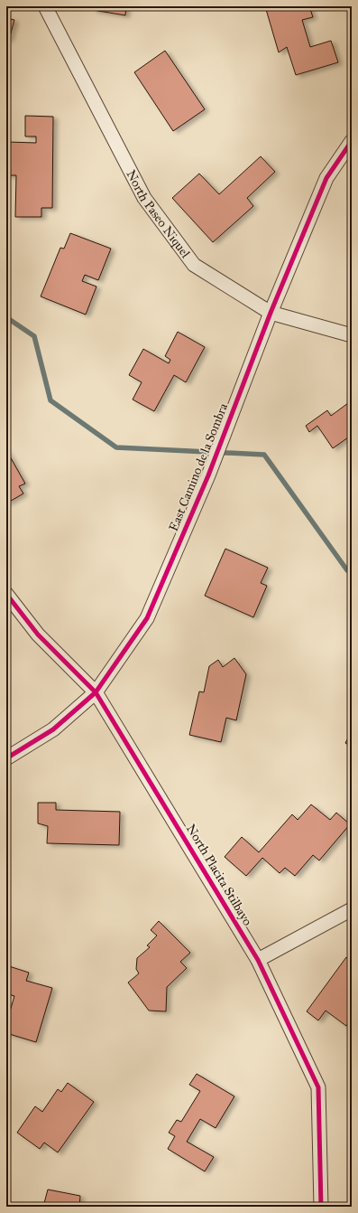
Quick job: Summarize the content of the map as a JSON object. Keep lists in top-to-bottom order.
{
  "streets": {
    "street": ["North Paseo Niquel", "East Camino de la Sombra", "North Placita Stilbayo"]
  },
  "crossings": [
    ["North Paseo Niquel", "East Camino de la Sombra"],
    ["East Camino de la Sombra", "North Placita Stilbayo"]
  ]
}
